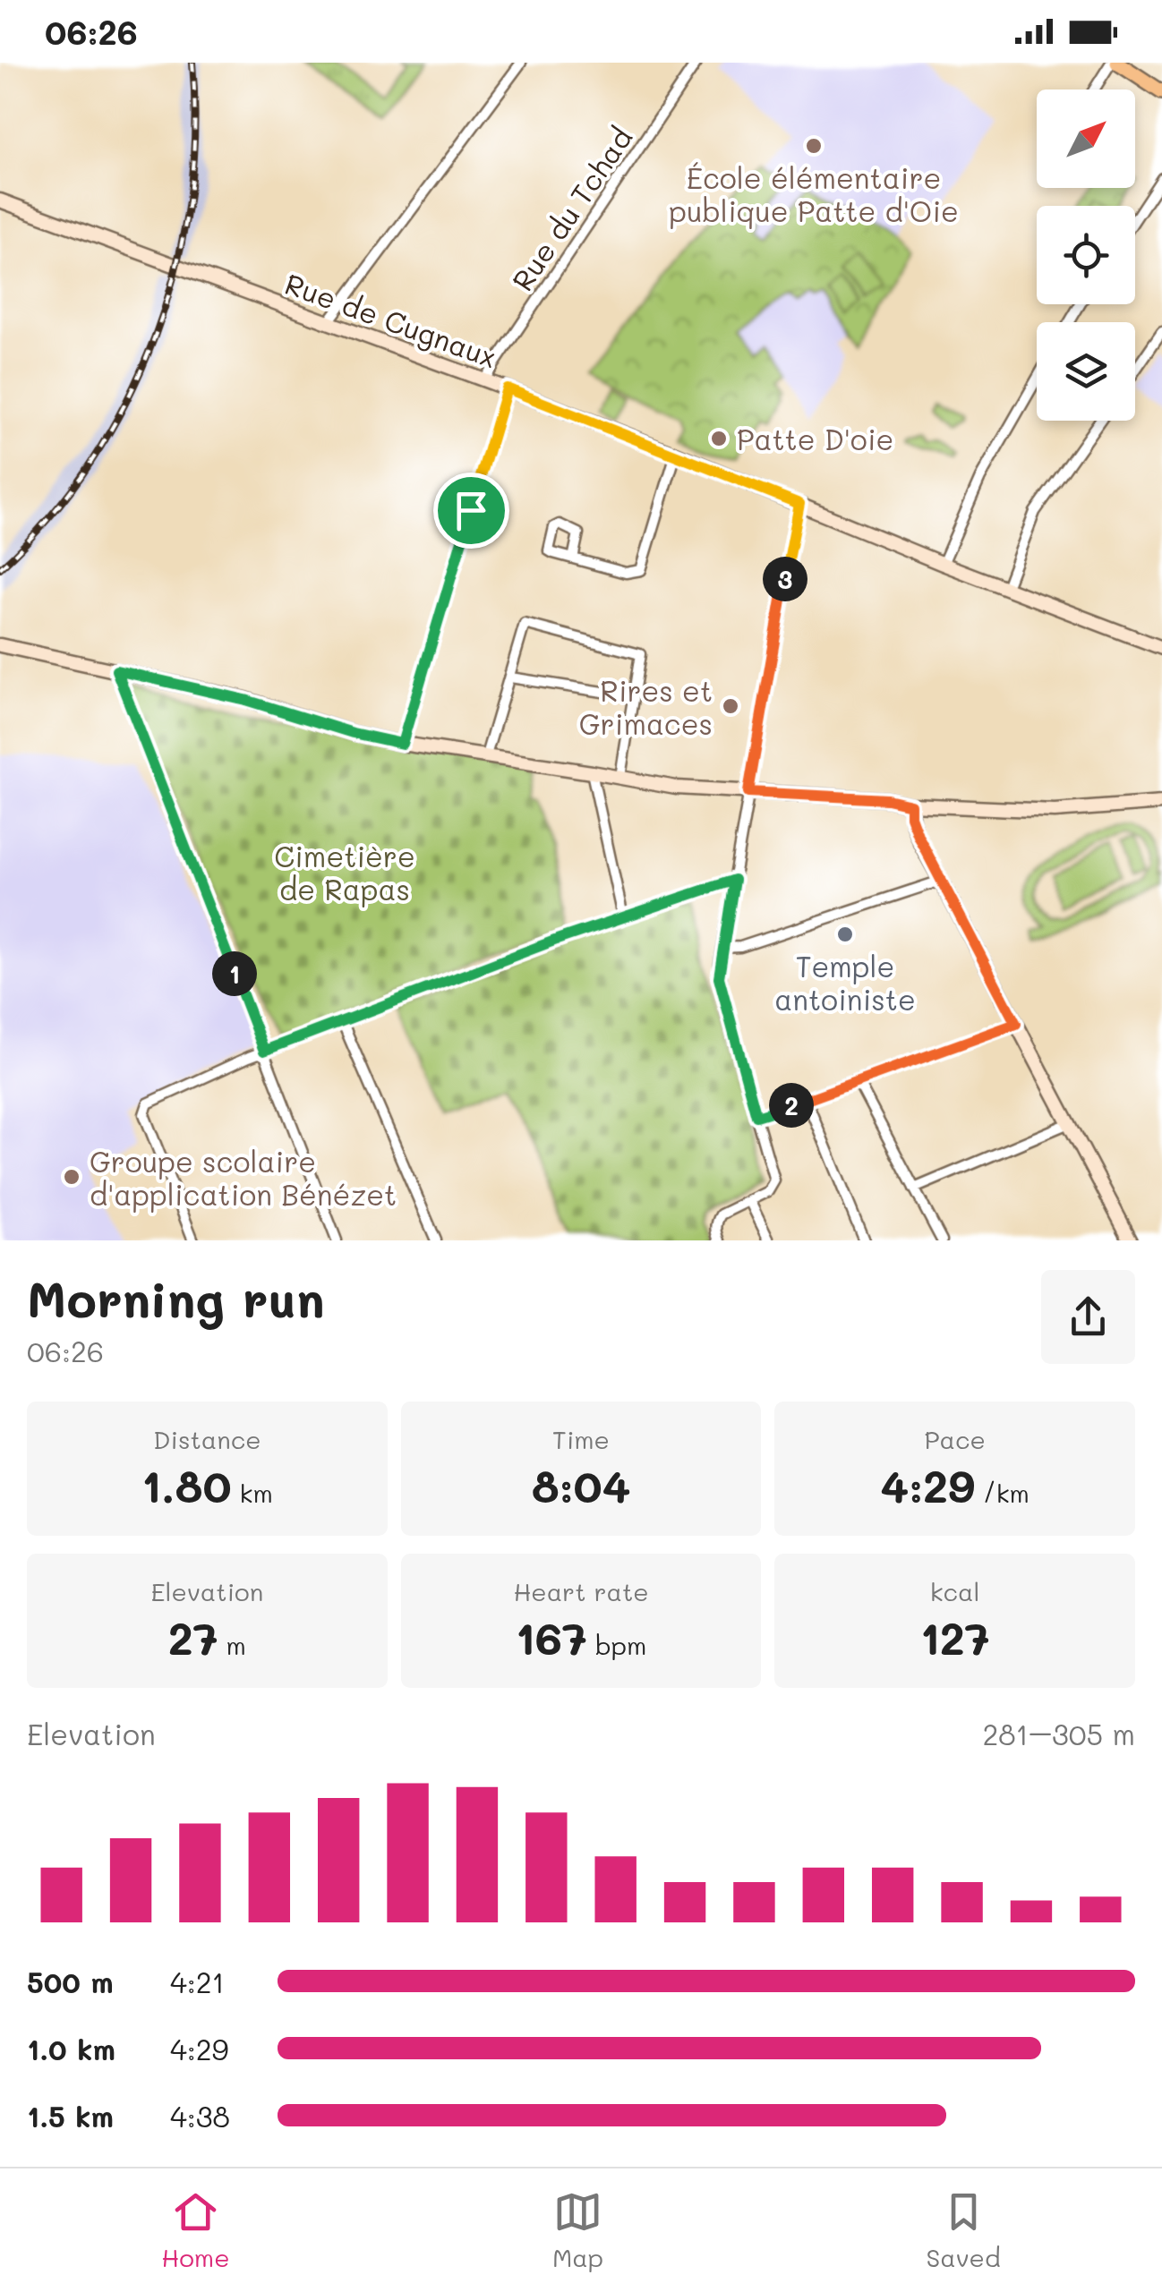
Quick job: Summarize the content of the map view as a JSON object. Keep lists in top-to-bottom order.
{
  "streets": {
    "street": ["Rue du Tchad", "Rue de Cugnaux"]
  },
  "crossings": [
    ["Rue du Tchad", "Rue de Cugnaux"]
  ],
  "parks": ["Cimetière de Rapas"],
  "places": [
    "École élémentaire publique Patte d'Oie",
    "Patte D'oie",
    "Rires et Grimaces",
    "Temple antoiniste",
    "Groupe scolaire d'application Bénézet"
  ],
  "north": "top right",
  "page": {
    "status": "06:26",
    "pins": ["3", "1", "2"],
    "heading": ["Morning run", "06:26"],
    "stats": [
      ["Distance", "1.80 km"],
      ["Time", "8:04"],
      ["Pace", "4:29 /km"],
      ["Elevation", "27 m"],
      ["Heart rate", "167 bpm"],
      ["kcal", "127"]
    ],
    "chart": ["Elevation", "281–305 m"],
    "list": [
      {
        "name": "500 m",
        "note": "4:21"
      },
      {
        "name": "1.0 km",
        "note": "4:29"
      },
      {
        "name": "1.5 km",
        "note": "4:38"
      }
    ],
    "tabs": ["Home", "Map", "Saved"]
  }
}
